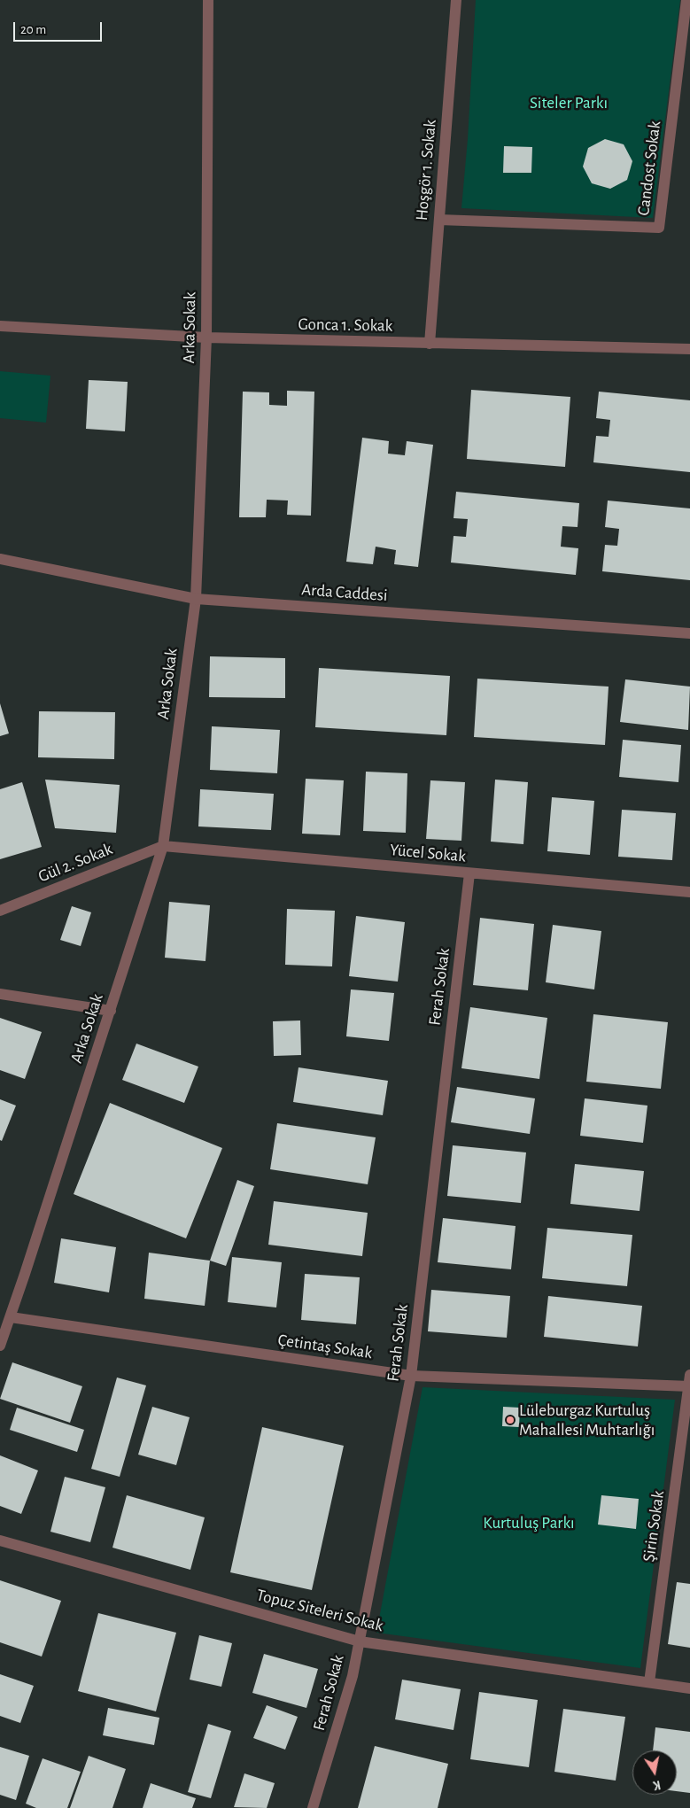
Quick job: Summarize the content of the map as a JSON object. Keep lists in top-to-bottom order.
{
  "streets": {
    "street": [
      "Candost Sokak",
      "Hoşgör 1. Sokak",
      "Gonca 1. Sokak",
      "Arka Sokak",
      "Arda Caddesi",
      "Yücel Sokak",
      "Gül 2. Sokak",
      "Ferah Sokak",
      "Çetintaş Sokak",
      "Şirin Sokak",
      "Topuz Siteleri Sokak"
    ]
  },
  "crossings": [
    ["Candost Sokak", "Hoşgör 1. Sokak"],
    ["Hoşgör 1. Sokak", "Gonca 1. Sokak"],
    ["Gonca 1. Sokak", "Arka Sokak"],
    ["Arka Sokak", "Arda Caddesi"],
    ["Arka Sokak", "Yücel Sokak"],
    ["Arka Sokak", "Gül 2. Sokak"],
    ["Arka Sokak", "Çetintaş Sokak"],
    ["Yücel Sokak", "Gül 2. Sokak"],
    ["Yücel Sokak", "Ferah Sokak"],
    ["Ferah Sokak", "Çetintaş Sokak"],
    ["Ferah Sokak", "Topuz Siteleri Sokak"],
    ["Çetintaş Sokak", "Şirin Sokak"],
    ["Şirin Sokak", "Topuz Siteleri Sokak"]
  ],
  "parks": ["Siteler Parkı", "Kurtuluş Parkı"],
  "places": ["Lüleburgaz Kurtuluş Mahallesi Muhtarlığı"],
  "scale_bar": "20 m",
  "north": "bottom"
}
